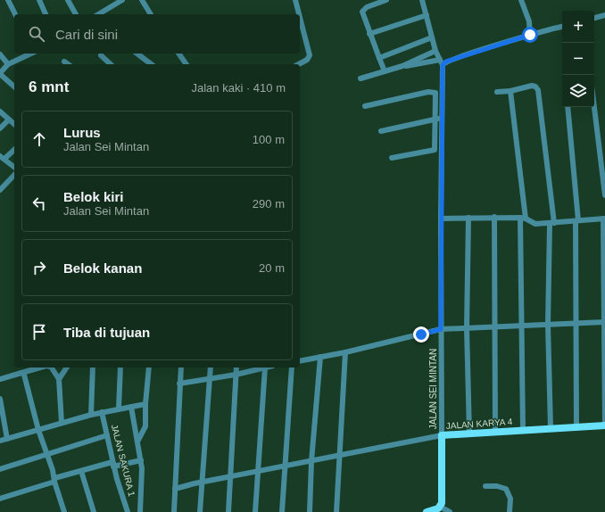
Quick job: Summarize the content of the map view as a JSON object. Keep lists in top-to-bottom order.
{
  "streets": {
    "main road": ["JALAN KARYA 4"],
    "street": ["JALAN SEI MINTAN", "JALAN SAKURA 1"]
  },
  "crossings": [
    ["JALAN SEI MINTAN", "JALAN KARYA 4"]
  ],
  "page": {
    "map_buttons": ["+", "−"],
    "search": "Cari di sini",
    "heading": ["6 mnt", "Jalan kaki · 410 m"],
    "list": [
      ["Lurus", "Jalan Sei Mintan", "100 m"],
      ["Belok kiri", "Jalan Sei Mintan", "290 m"],
      ["Belok kanan", "20 m"],
      "Tiba di tujuan"
    ]
  }
}
